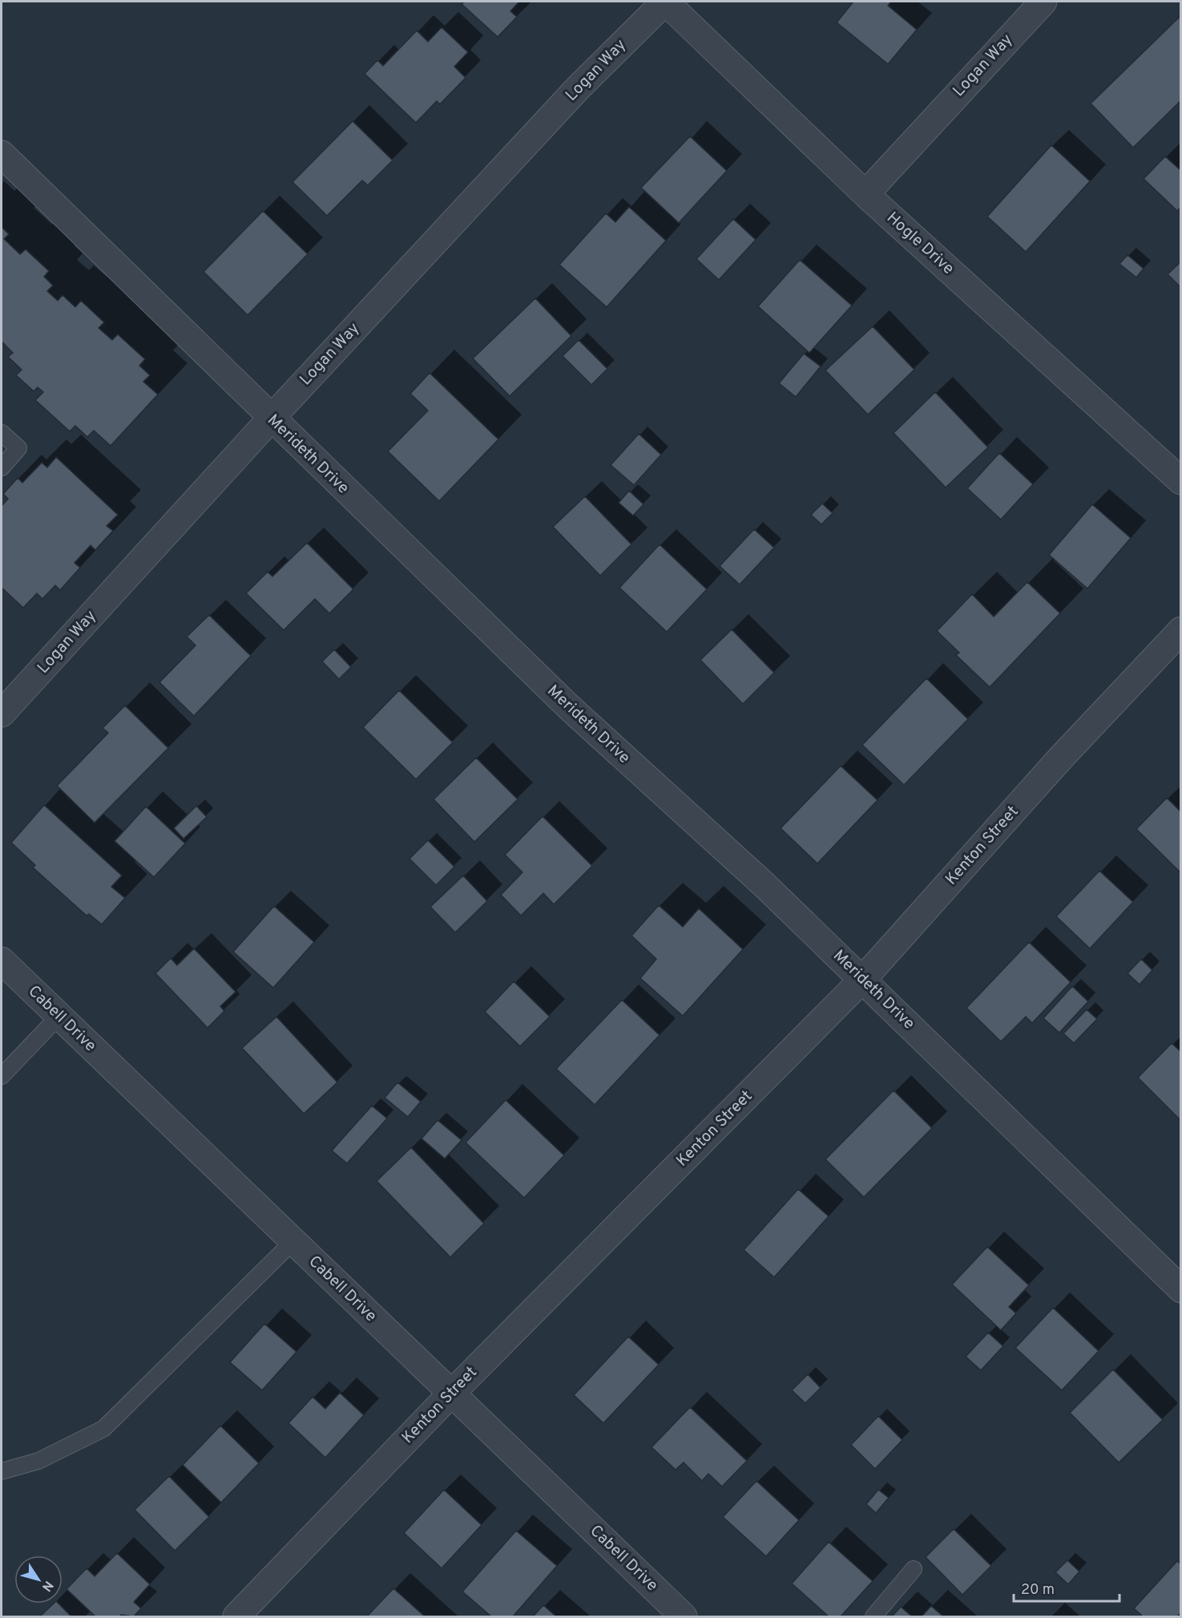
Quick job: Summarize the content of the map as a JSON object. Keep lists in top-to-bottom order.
{
  "streets": {
    "street": [
      "Logan Way",
      "Hogle Drive",
      "Merideth Drive",
      "Kenton Street",
      "Cabell Drive"
    ]
  },
  "crossings": [
    ["Logan Way", "Hogle Drive"],
    ["Logan Way", "Merideth Drive"],
    ["Merideth Drive", "Kenton Street"],
    ["Kenton Street", "Cabell Drive"]
  ],
  "scale_bar": "20 m",
  "north": "bottom right"
}
